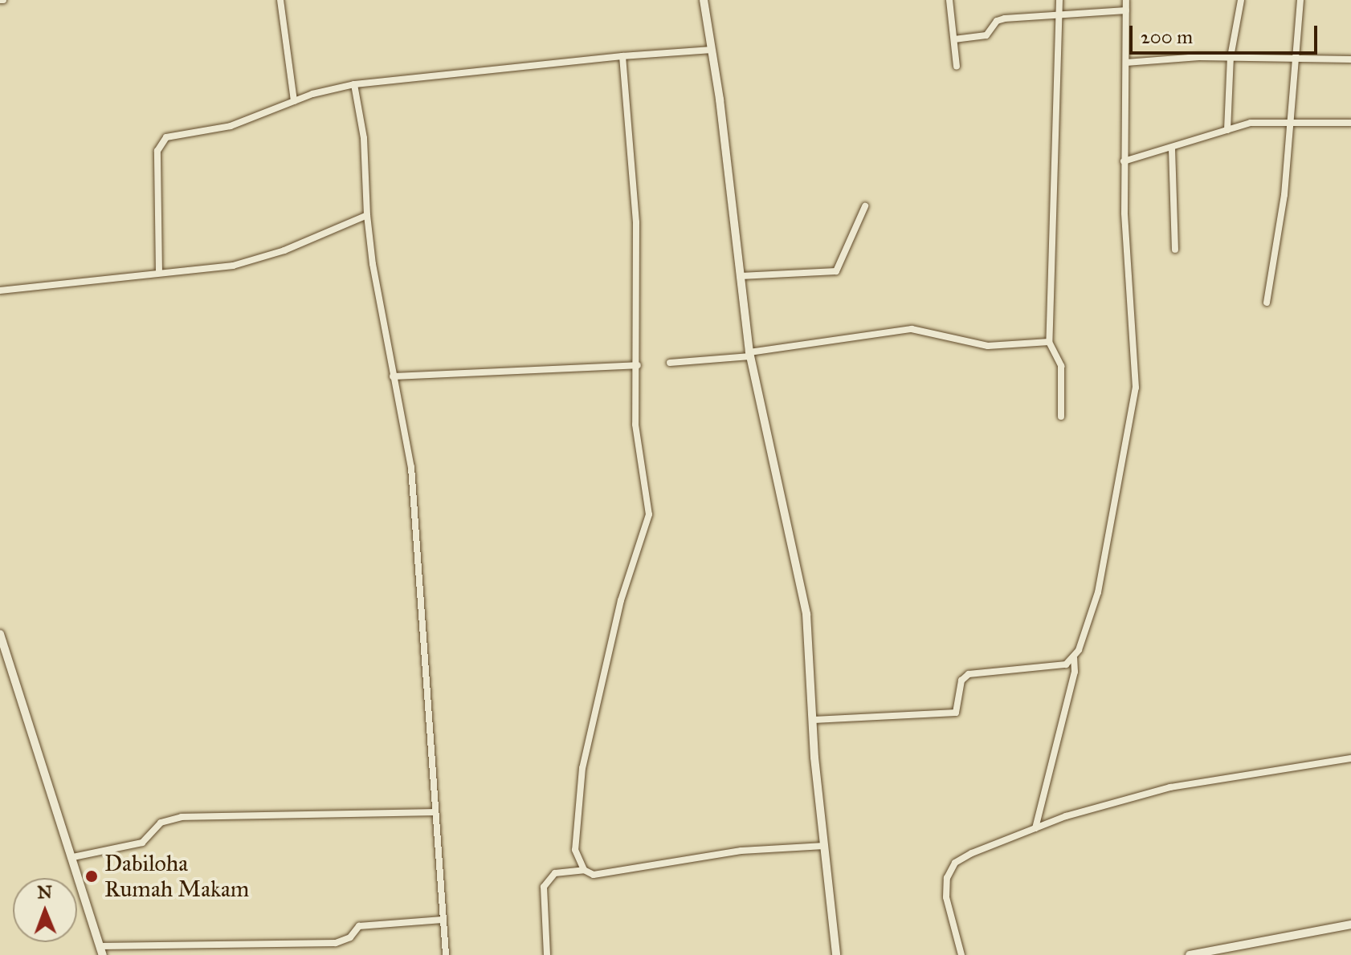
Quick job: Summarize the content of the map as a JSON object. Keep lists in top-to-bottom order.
{
  "places": ["Dabiloha Rumah Makam"],
  "scale_bar": "200 m",
  "north": "top"
}
